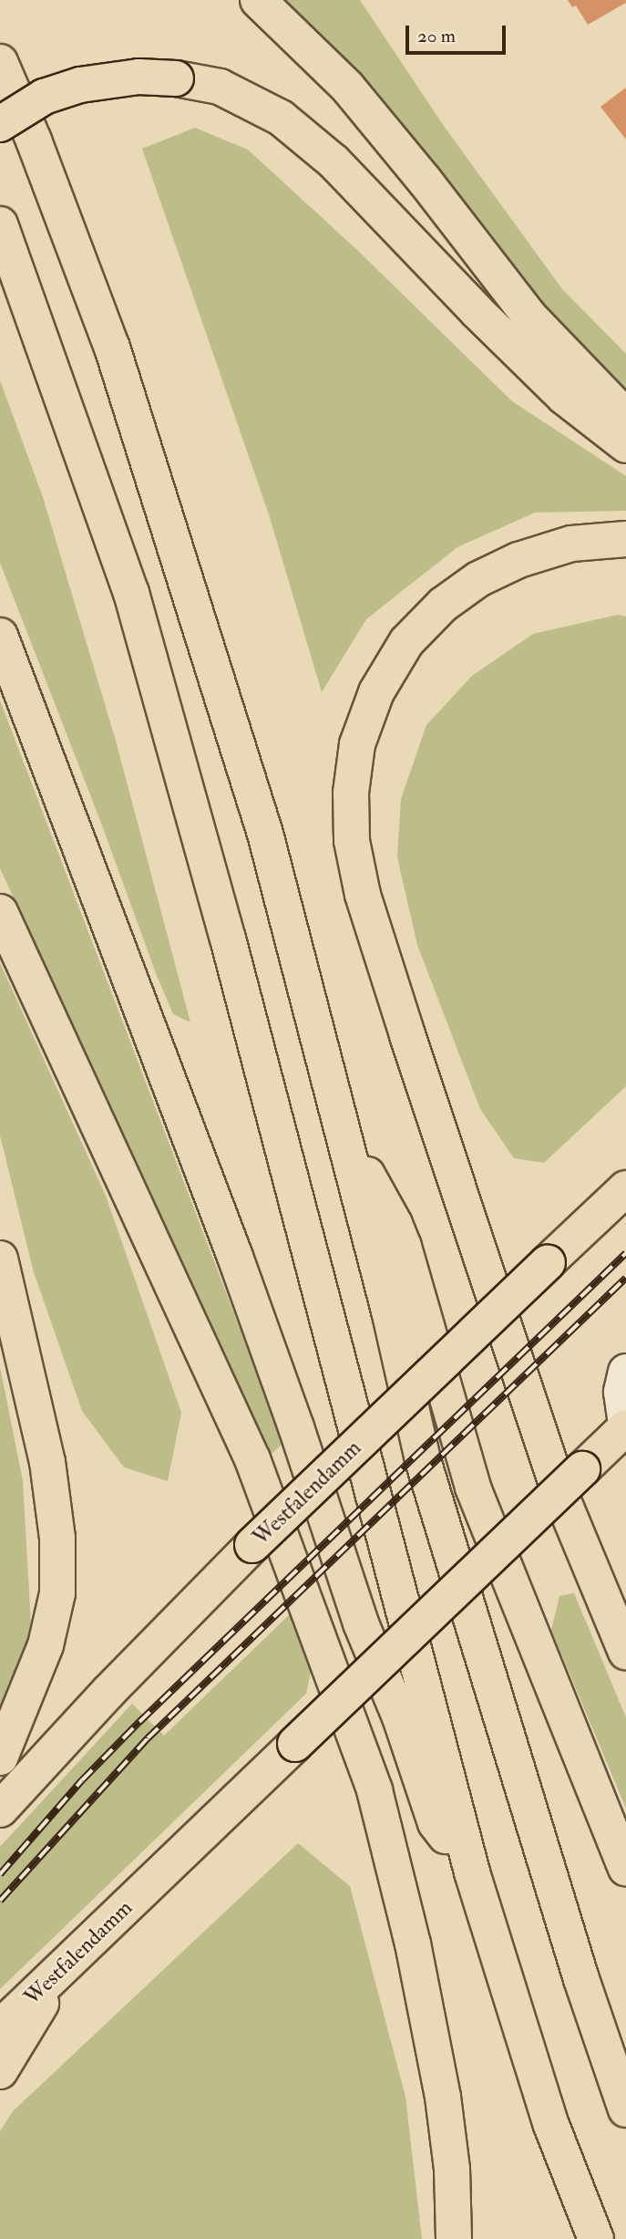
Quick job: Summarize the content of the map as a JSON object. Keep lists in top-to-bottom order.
{
  "streets": {
    "highway": ["Westfalendamm"]
  },
  "scale_bar": "20 m"
}
